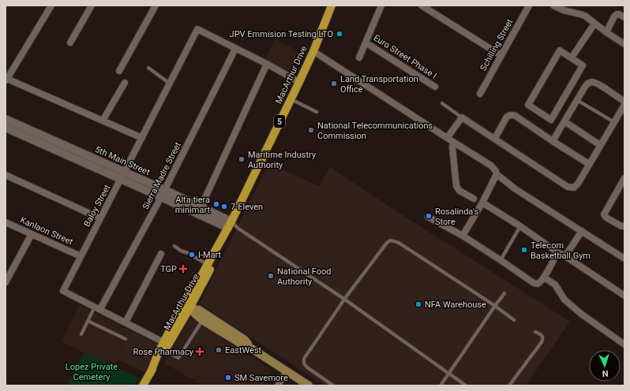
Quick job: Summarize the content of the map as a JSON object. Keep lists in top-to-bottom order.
{
  "streets": {
    "main road": ["MacArthur Drive", "5"],
    "street": [
      "Schilling Street",
      "Euro Street Phase I",
      "5th Main Street",
      "Sierra Madre Street",
      "Baloy Street",
      "Kanlaon Street"
    ]
  },
  "crossings": [
    ["MacArthur Drive", "5th Main Street"],
    ["MacArthur Drive", "Baloy Street"],
    ["5th Main Street", "Sierra Madre Street"],
    ["5th Main Street", "Baloy Street"],
    ["Sierra Madre Street", "Baloy Street"],
    ["Baloy Street", "Kanlaon Street"]
  ],
  "parks": ["Lopez Private Cemetery"],
  "places": {
    "other": [
      "JPV Emmision Testing LTO",
      "Land Transportation Office",
      "National Telecommunications Commission",
      "Maritime Industry Authority",
      "Alta tiera minimart",
      "7-Eleven",
      "Rosalinda's Store",
      "Telecom Basketball Gym",
      "I-Mart",
      "National Food Authority",
      "NFA Warehouse",
      "EastWest",
      "SM Savemore"
    ],
    "health": ["TGP", "Rose Pharmacy"]
  },
  "north": "bottom"
}
